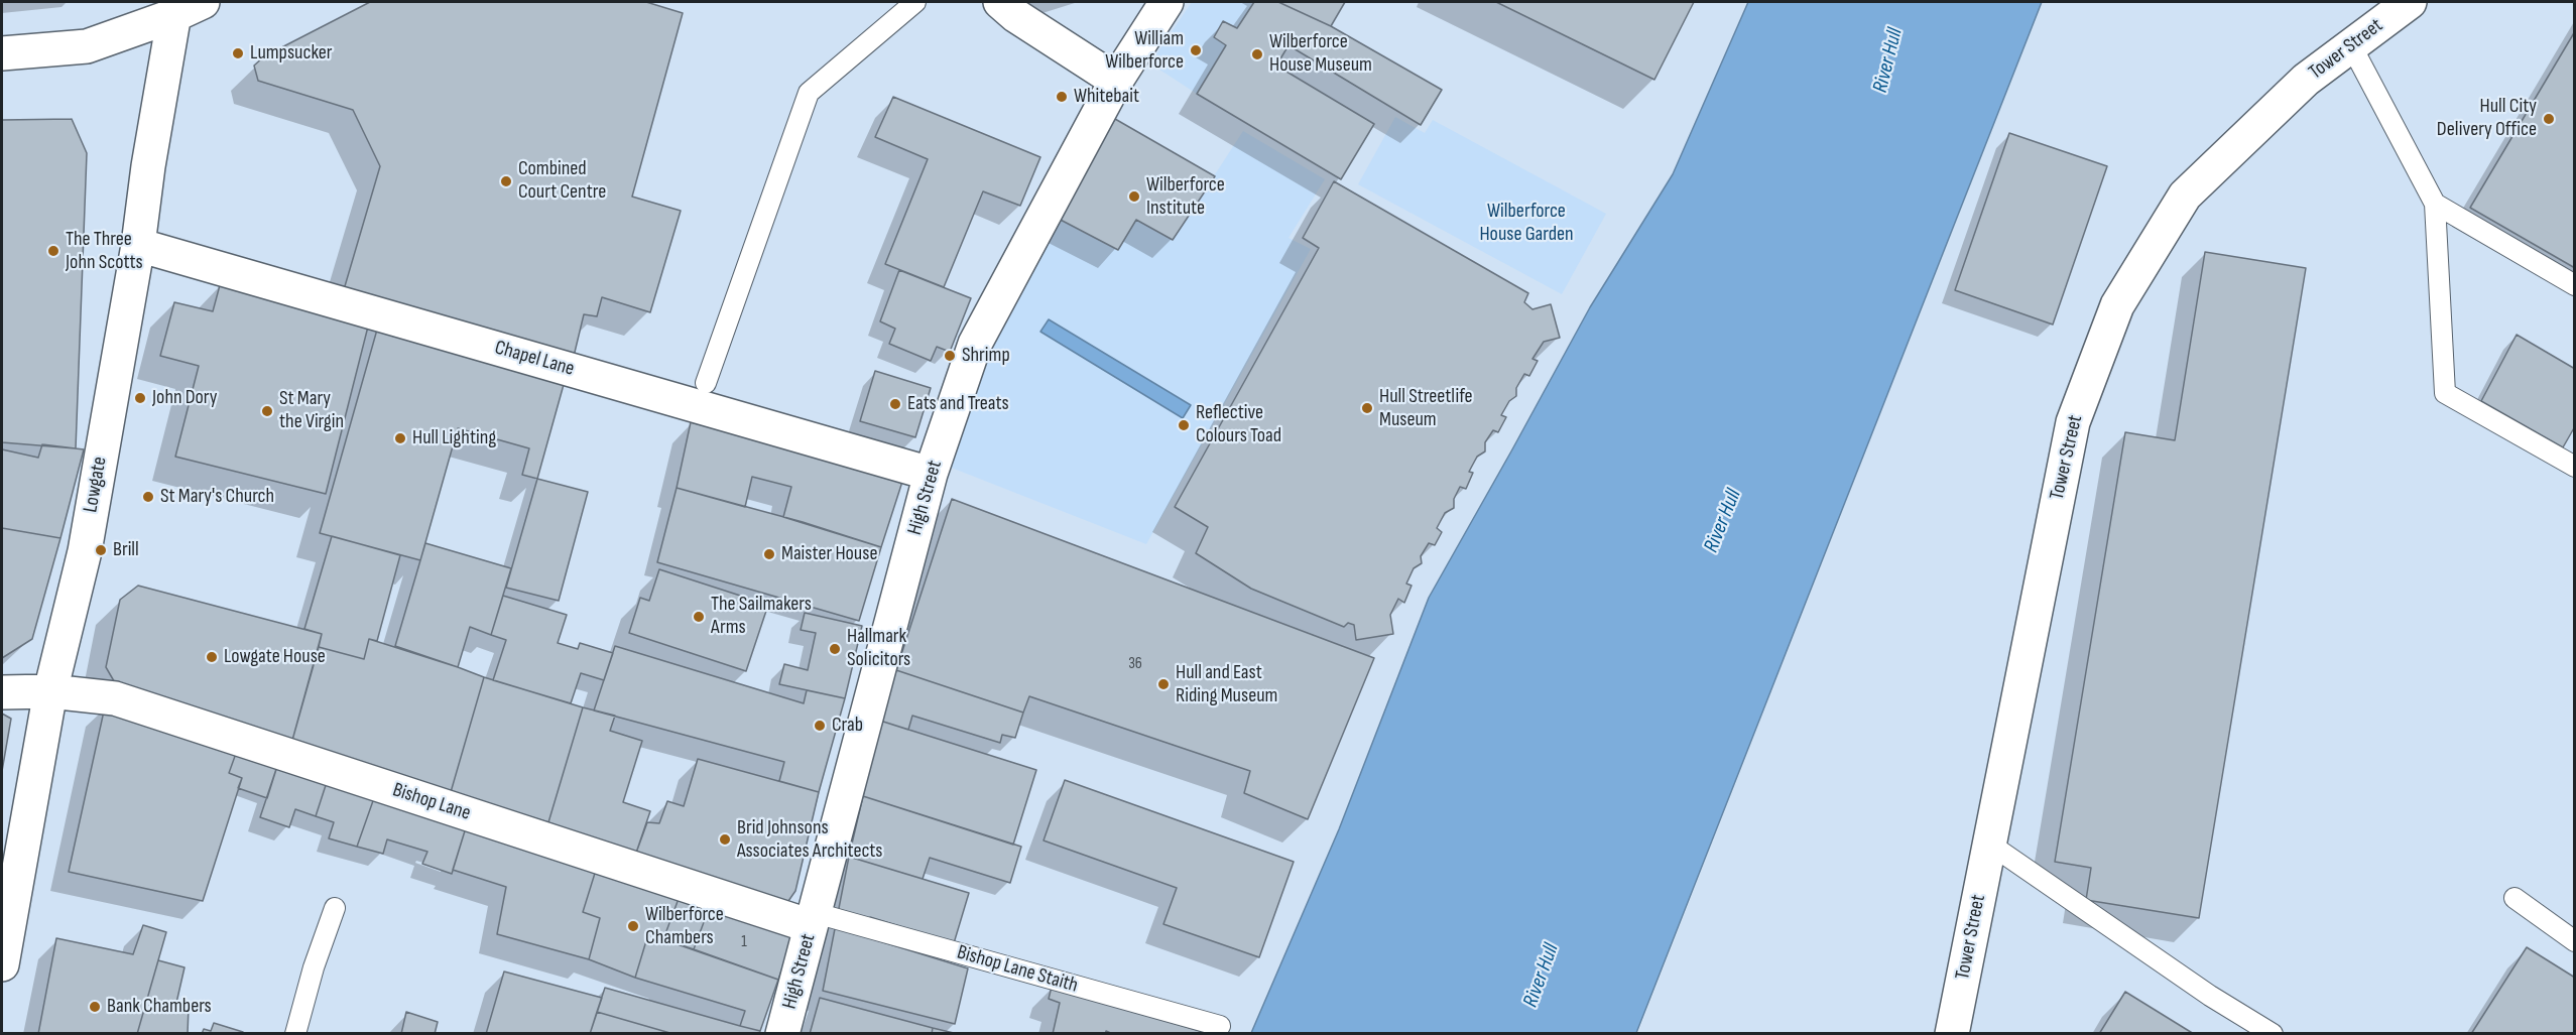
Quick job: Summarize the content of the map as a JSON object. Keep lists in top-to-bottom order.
{
  "streets": {
    "street": [
      "Tower Street",
      "Chapel Lane",
      "Lowgate",
      "High Street",
      "Bishop Lane"
    ],
    "lane": ["Bishop Lane Staith"]
  },
  "crossings": [
    ["Chapel Lane", "Lowgate"],
    ["Chapel Lane", "High Street"],
    ["Lowgate", "Bishop Lane"],
    ["High Street", "Bishop Lane"],
    ["High Street", "Bishop Lane Staith"],
    ["Bishop Lane", "Bishop Lane Staith"]
  ],
  "water": ["River Hull"],
  "parks": ["Wilberforce House Garden"],
  "places": [
    "William Wilberforce",
    "Lumpsucker",
    "Wilberforce House Museum",
    "Whitebait",
    "Hull City Delivery Office",
    "Combined Court Centre",
    "Wilberforce Institute",
    "The Three John Scotts",
    "Shrimp",
    "John Dory",
    "Eats and Treats",
    "Hull Streetlife Museum",
    "St Mary the Virgin",
    "Reflective Colours Toad",
    "Hull Lighting",
    "St Mary's Church",
    "Brill",
    "Maister House",
    "The Sailmakers Arms",
    "Hallmark Solicitors",
    "Lowgate House",
    "Hull and East Riding Museum",
    "Crab",
    "Brid Johnsons Associates Architects",
    "Wilberforce Chambers",
    "Bank Chambers"
  ],
  "house_numbers": ["36", "1"]
}
